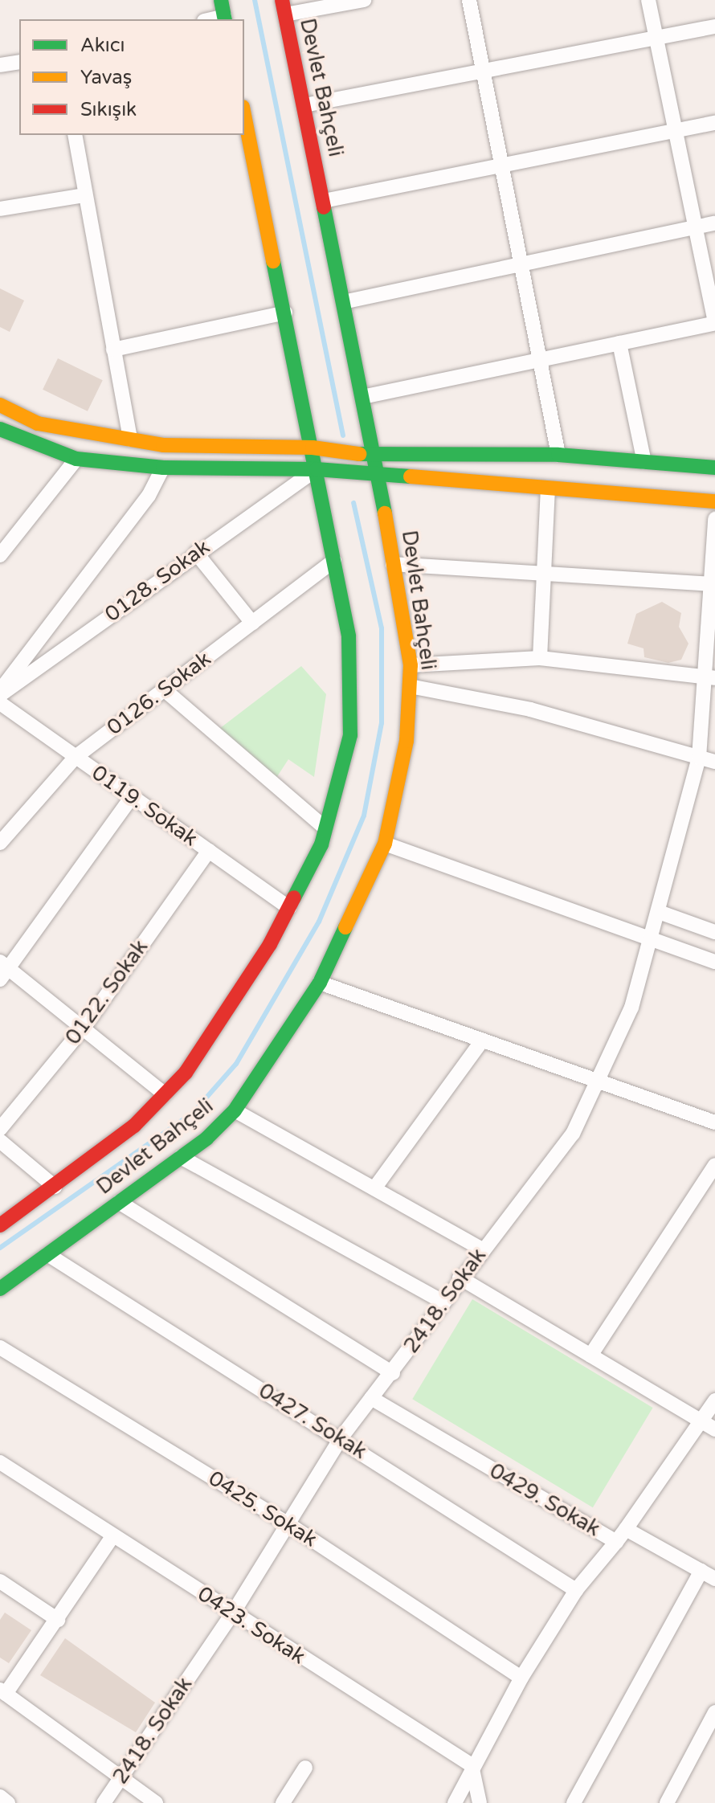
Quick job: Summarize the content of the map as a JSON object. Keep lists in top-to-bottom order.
{
  "streets": {
    "street": [
      "Devlet Bahçeli",
      "0128. Sokak",
      "0126. Sokak",
      "0119. Sokak",
      "0122. Sokak",
      "2418. Sokak",
      "0427. Sokak",
      "0429. Sokak",
      "0425. Sokak",
      "0423. Sokak"
    ]
  },
  "crossings": [
    ["Devlet Bahçeli", "0128. Sokak"],
    ["Devlet Bahçeli", "0126. Sokak"],
    ["Devlet Bahçeli", "0119. Sokak"],
    ["Devlet Bahçeli", "0427. Sokak"],
    ["0126. Sokak", "0119. Sokak"],
    ["0119. Sokak", "0122. Sokak"],
    ["2418. Sokak", "0427. Sokak"],
    ["2418. Sokak", "0429. Sokak"],
    ["2418. Sokak", "0425. Sokak"],
    ["2418. Sokak", "0423. Sokak"]
  ],
  "legend": ["Akıcı", "Yavaş", "Sıkışık"]
}
